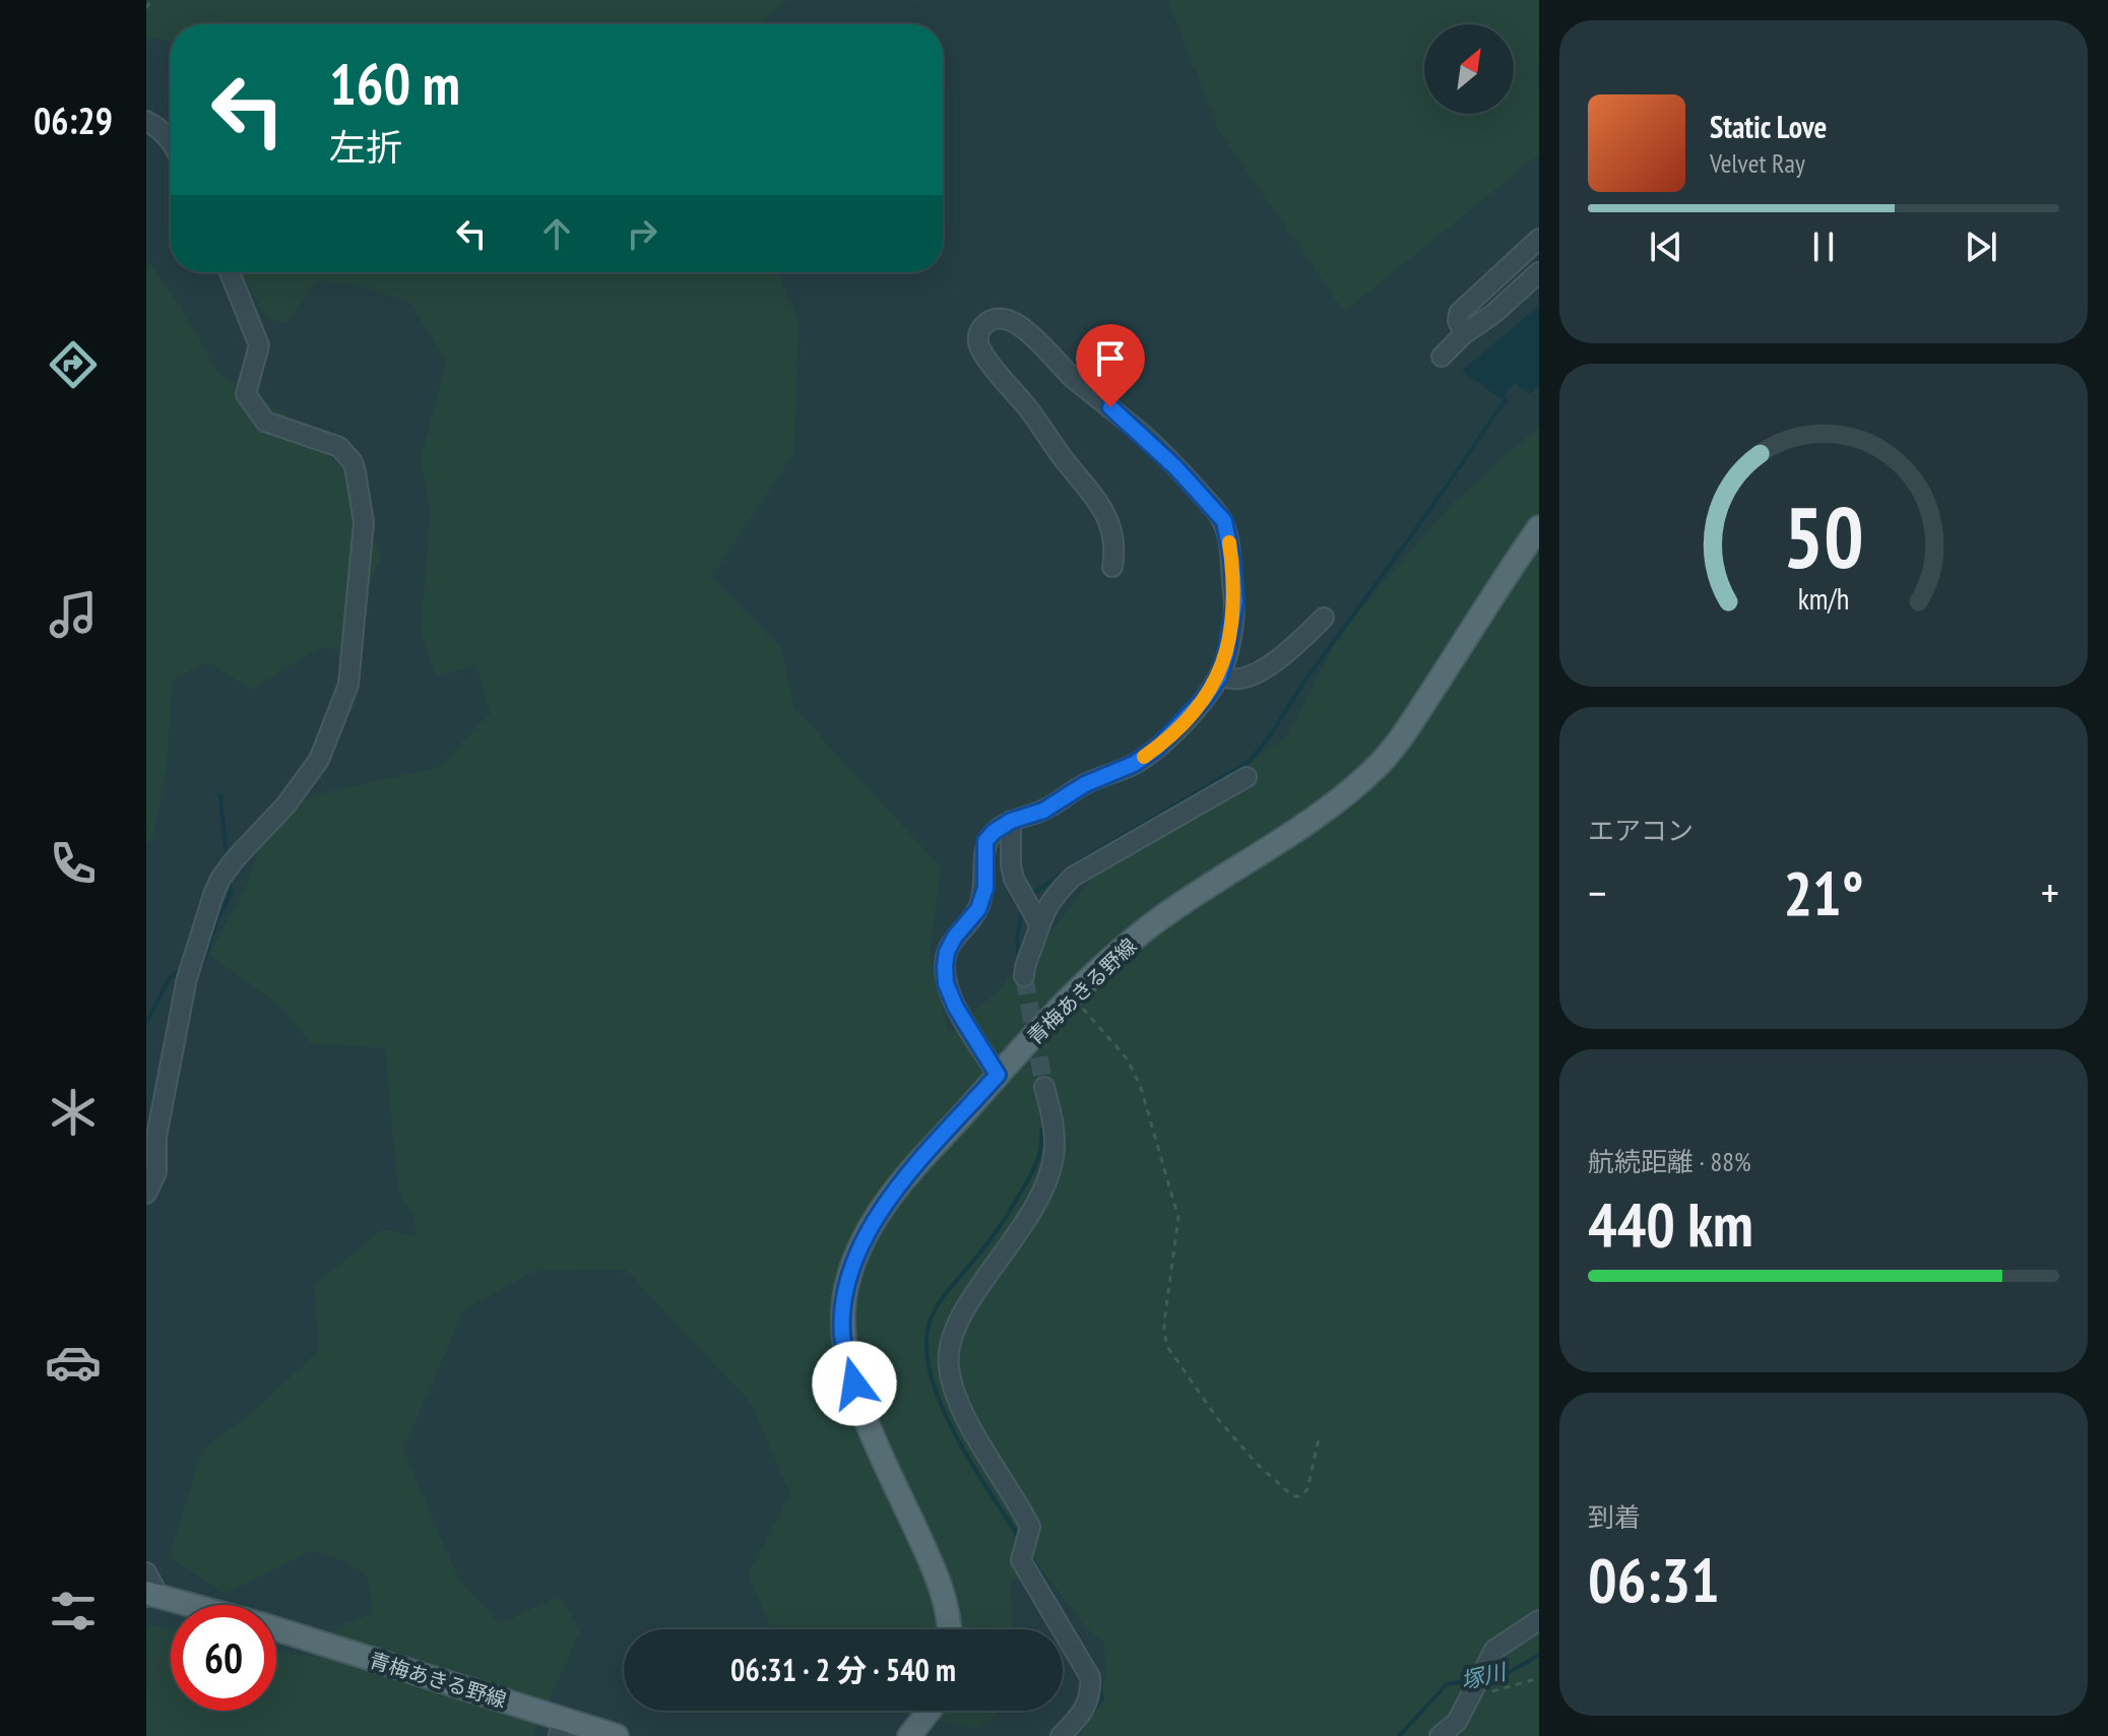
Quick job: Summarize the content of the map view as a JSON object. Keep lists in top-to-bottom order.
{
  "streets": {
    "main road": ["青梅あきる野線"]
  },
  "water": ["塚川"],
  "north": "top right",
  "page": {
    "tabs": "06:29",
    "turn": ["160 m", "左折"],
    "song": ["Static Love", "Velvet Ray"],
    "tile": [
      "エアコン",
      ["航続距離 · 88%", "440 km"],
      ["到着", "06:31"]
    ],
    "heat": ["−", "21°", "+"],
    "limit": "60",
    "trip": "06:31 · 2 分 · 540 m",
    "gauge": ["50", "km/h"]
  }
}
